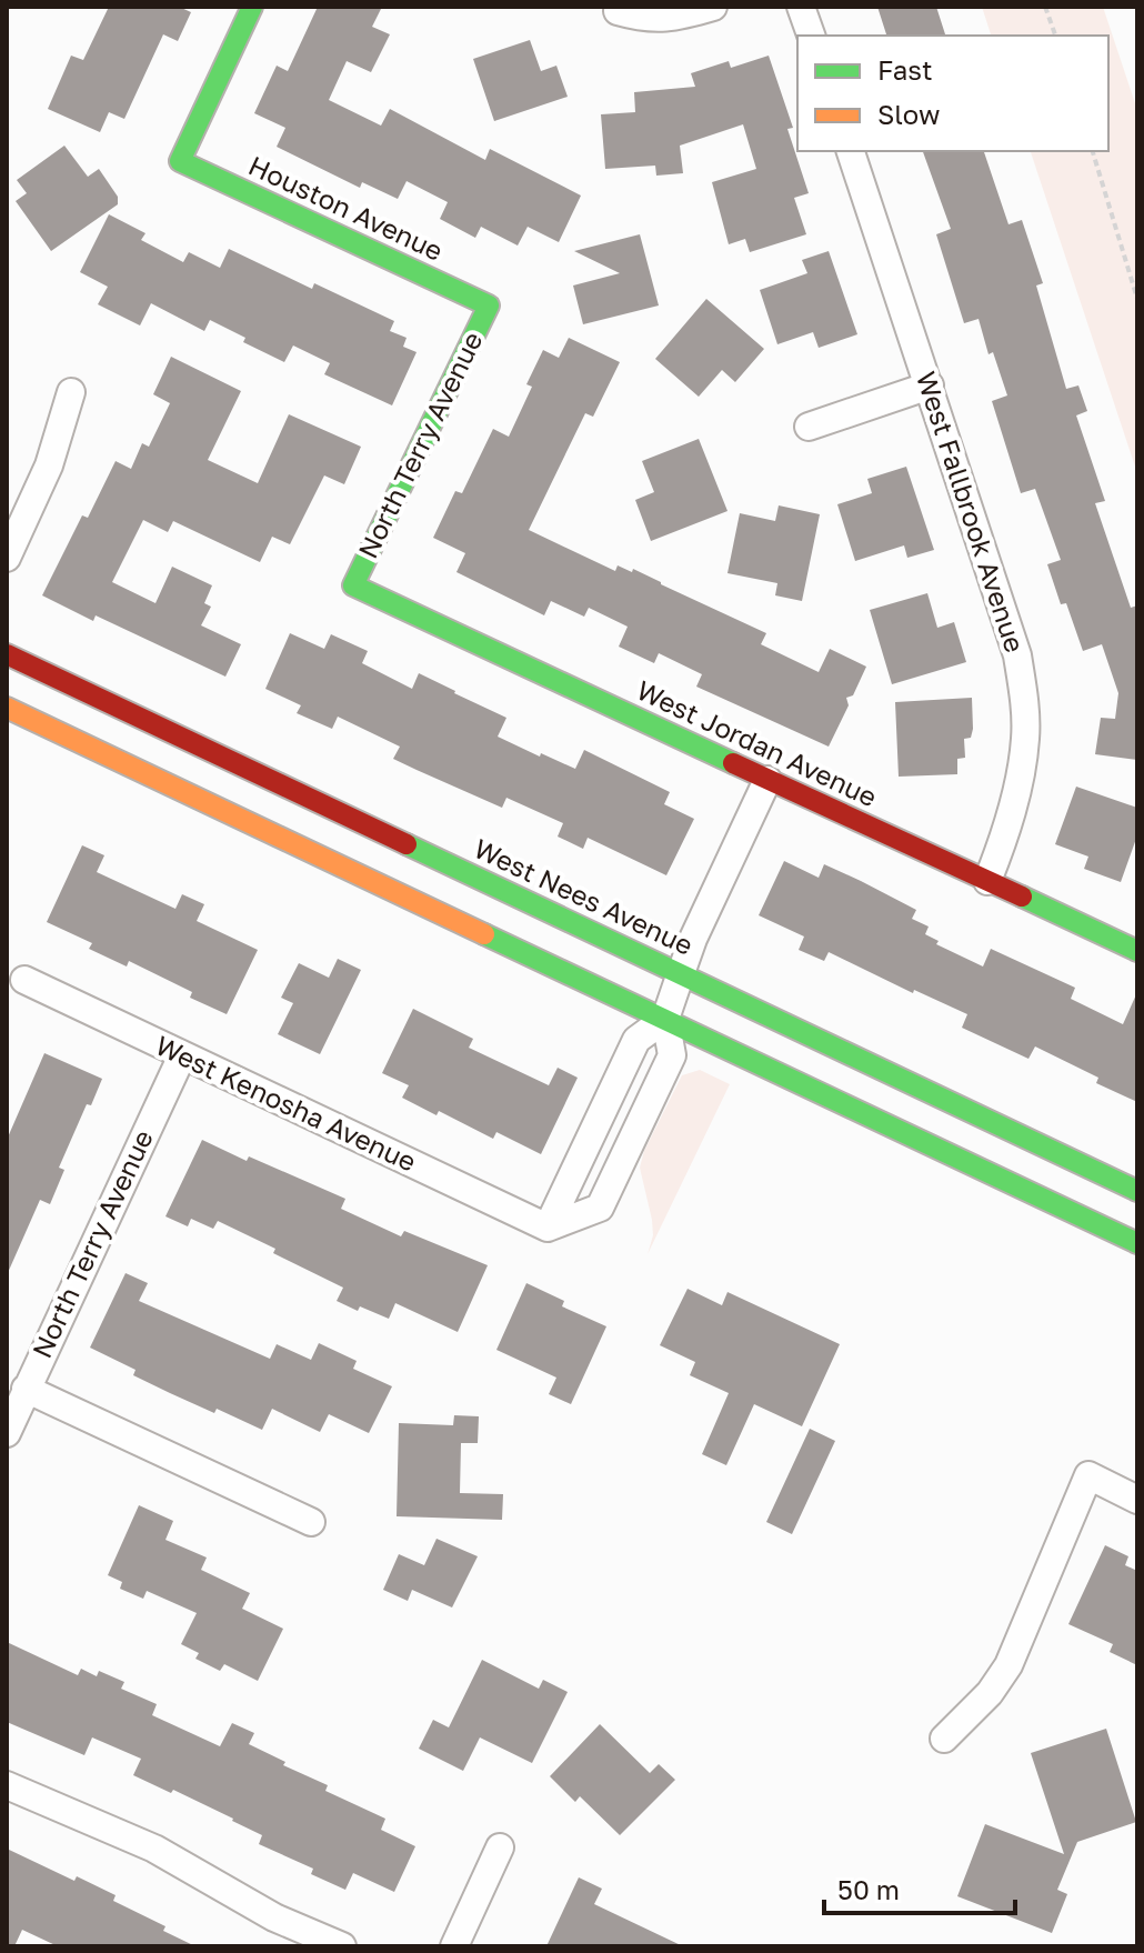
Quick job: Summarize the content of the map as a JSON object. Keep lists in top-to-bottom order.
{
  "streets": {
    "main road": [
      "Houston Avenue",
      "North Terry Avenue",
      "West Jordan Avenue",
      "West Nees Avenue"
    ],
    "street": ["West Fallbrook Avenue", "West Kenosha Avenue"]
  },
  "crossings": [
    ["Houston Avenue", "North Terry Avenue"],
    ["North Terry Avenue", "West Jordan Avenue"],
    ["North Terry Avenue", "West Kenosha Avenue"],
    ["West Fallbrook Avenue", "West Jordan Avenue"]
  ],
  "legend": ["Fast", "Slow"],
  "scale_bar": "50 m"
}
